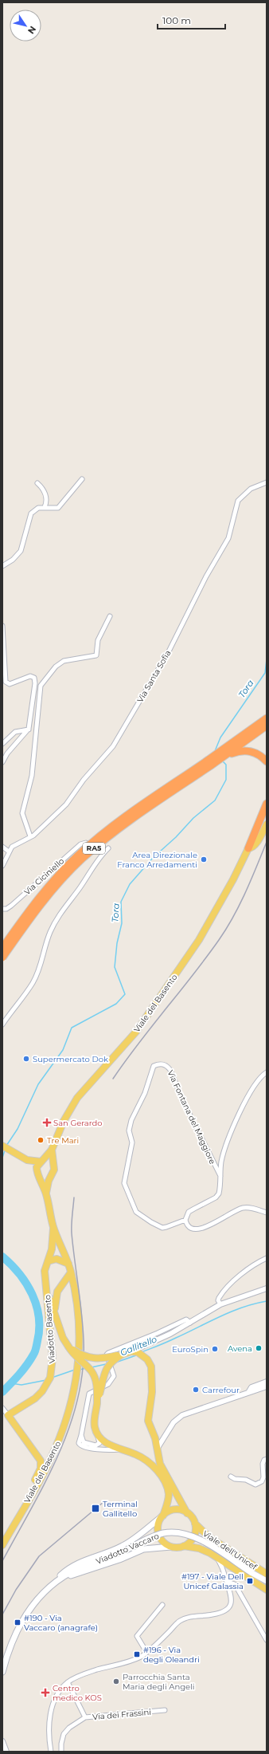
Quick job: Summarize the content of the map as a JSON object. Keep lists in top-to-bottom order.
{
  "streets": {
    "highway": ["RA5"],
    "main road": [
      "Viale del Basento",
      "Viadotto Basento",
      "Viadotto Vaccaro",
      "Viale dell'Unicef"
    ],
    "street": [
      "Via Santa Sofia",
      "Via Ciciniello",
      "Via Fontana del Maggiore",
      "Via dei Frassini"
    ]
  },
  "crossings": [
    ["Viale del Basento", "Viadotto Basento"]
  ],
  "water": ["Tora", "Gallitello"],
  "places": {
    "other": [
      "Area Direzionale Franco Arredamenti",
      "Supermercato Dok",
      "Tre Mari",
      "Avena",
      "EuroSpin",
      "Carrefour",
      "Parrocchia Santa Maria degli Angeli"
    ],
    "health": ["San Gerardo", "Centro medico KOS"],
    "transit": [
      "Terminal Gallitello",
      "#197 - Viale Dell Unicef Galassia",
      "#190 - Via Vaccaro (anagrafe)",
      "#196 - Via degli Oleandri"
    ]
  },
  "scale_bar": "100 m",
  "north": "bottom right"
}
